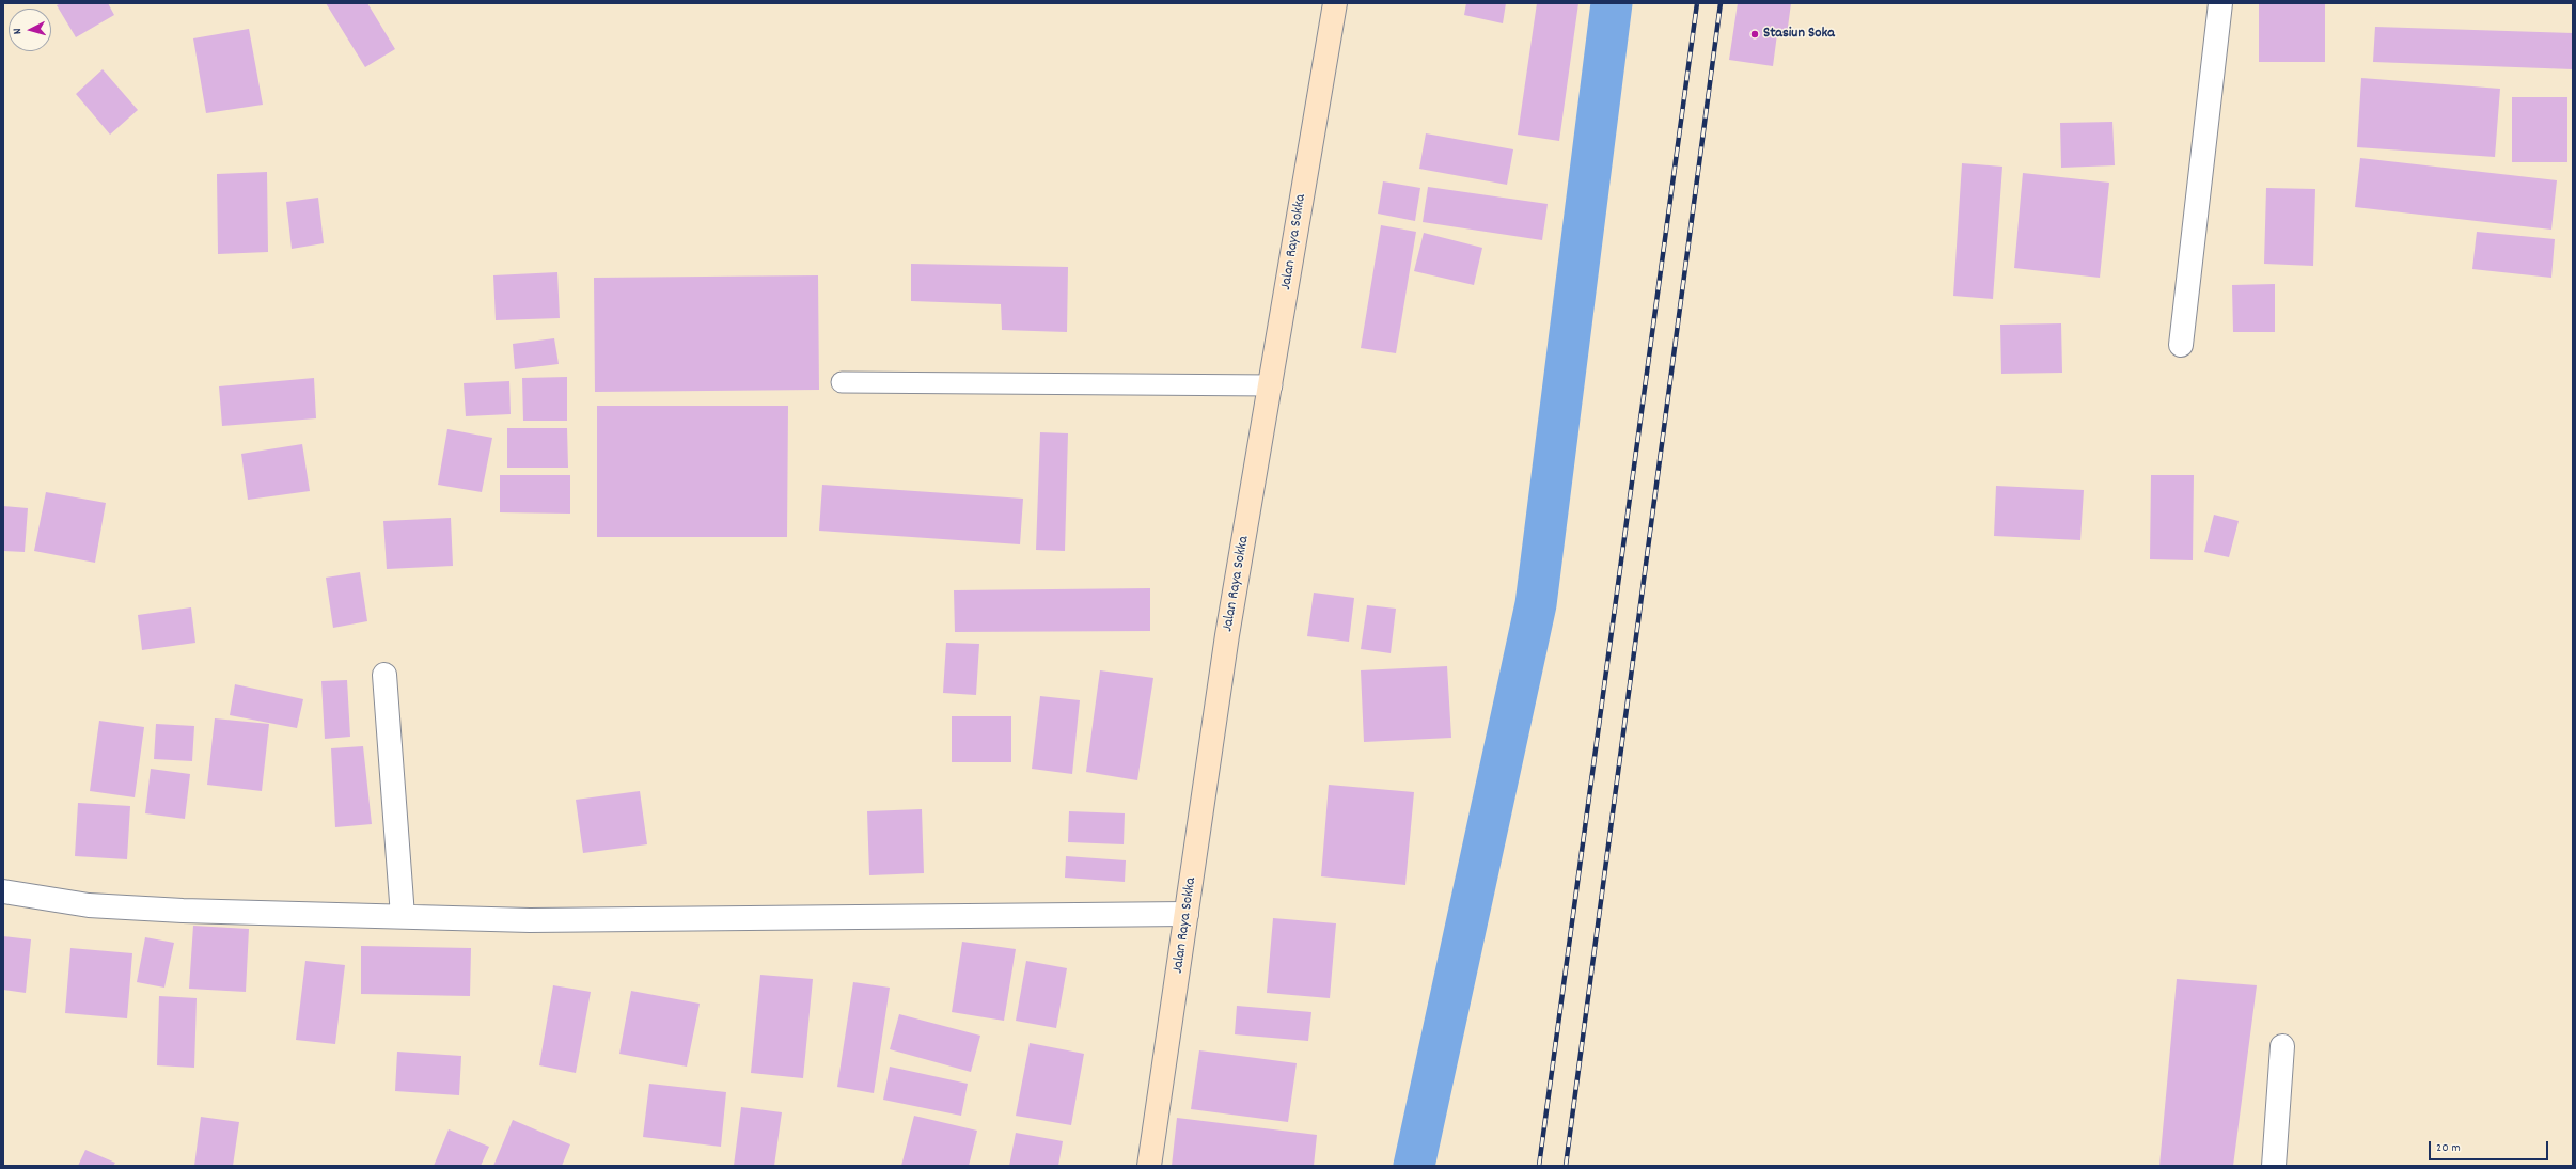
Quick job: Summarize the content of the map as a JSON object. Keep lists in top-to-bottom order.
{
  "streets": {
    "main road": ["Jalan Raya Sokka"]
  },
  "places": ["Stasiun Soka"],
  "scale_bar": "20 m",
  "north": "left"
}
